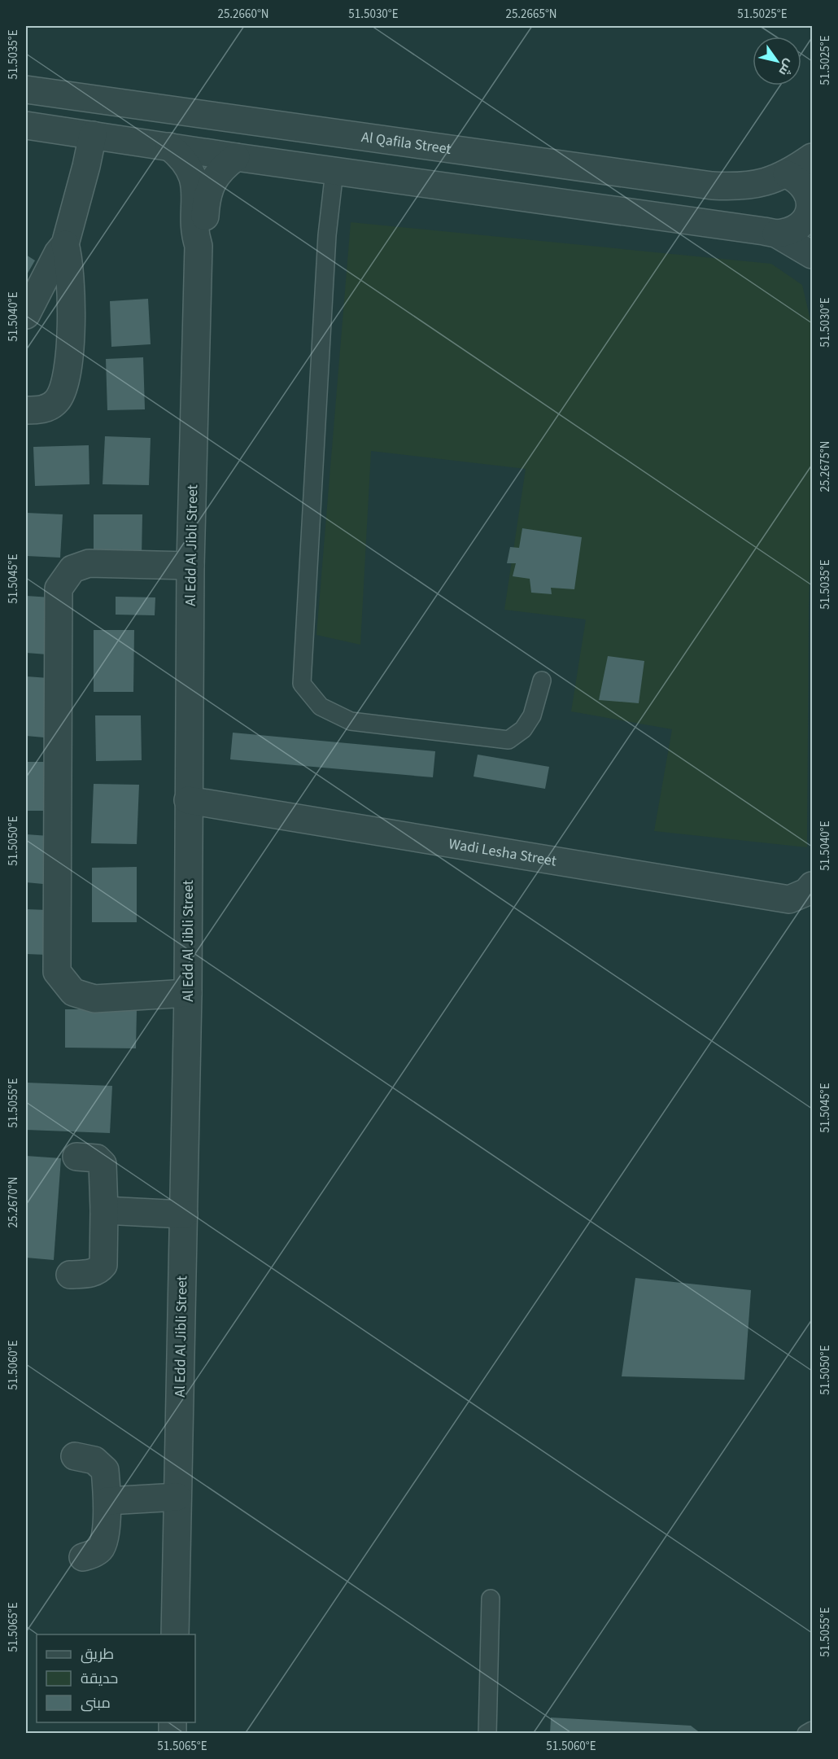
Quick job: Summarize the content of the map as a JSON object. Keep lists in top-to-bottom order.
{
  "streets": {
    "street": ["Al Qafila Street", "Al Edd Al Jibli Street", "Wadi Lesha Street"]
  },
  "crossings": [
    ["Al Edd Al Jibli Street", "Wadi Lesha Street"]
  ],
  "legend": ["طريق", "حديقة", "مبنى"],
  "north": "bottom right",
  "coordinates": [
    "25.2660°N",
    "51.5030°E",
    "25.2665°N",
    "51.5025°E",
    "51.5035°E",
    "51.5040°E",
    "25.2675°N",
    "51.5045°E",
    "51.5050°E",
    "51.5055°E",
    "25.2670°N",
    "51.5060°E",
    "51.5065°E"
  ]
}
